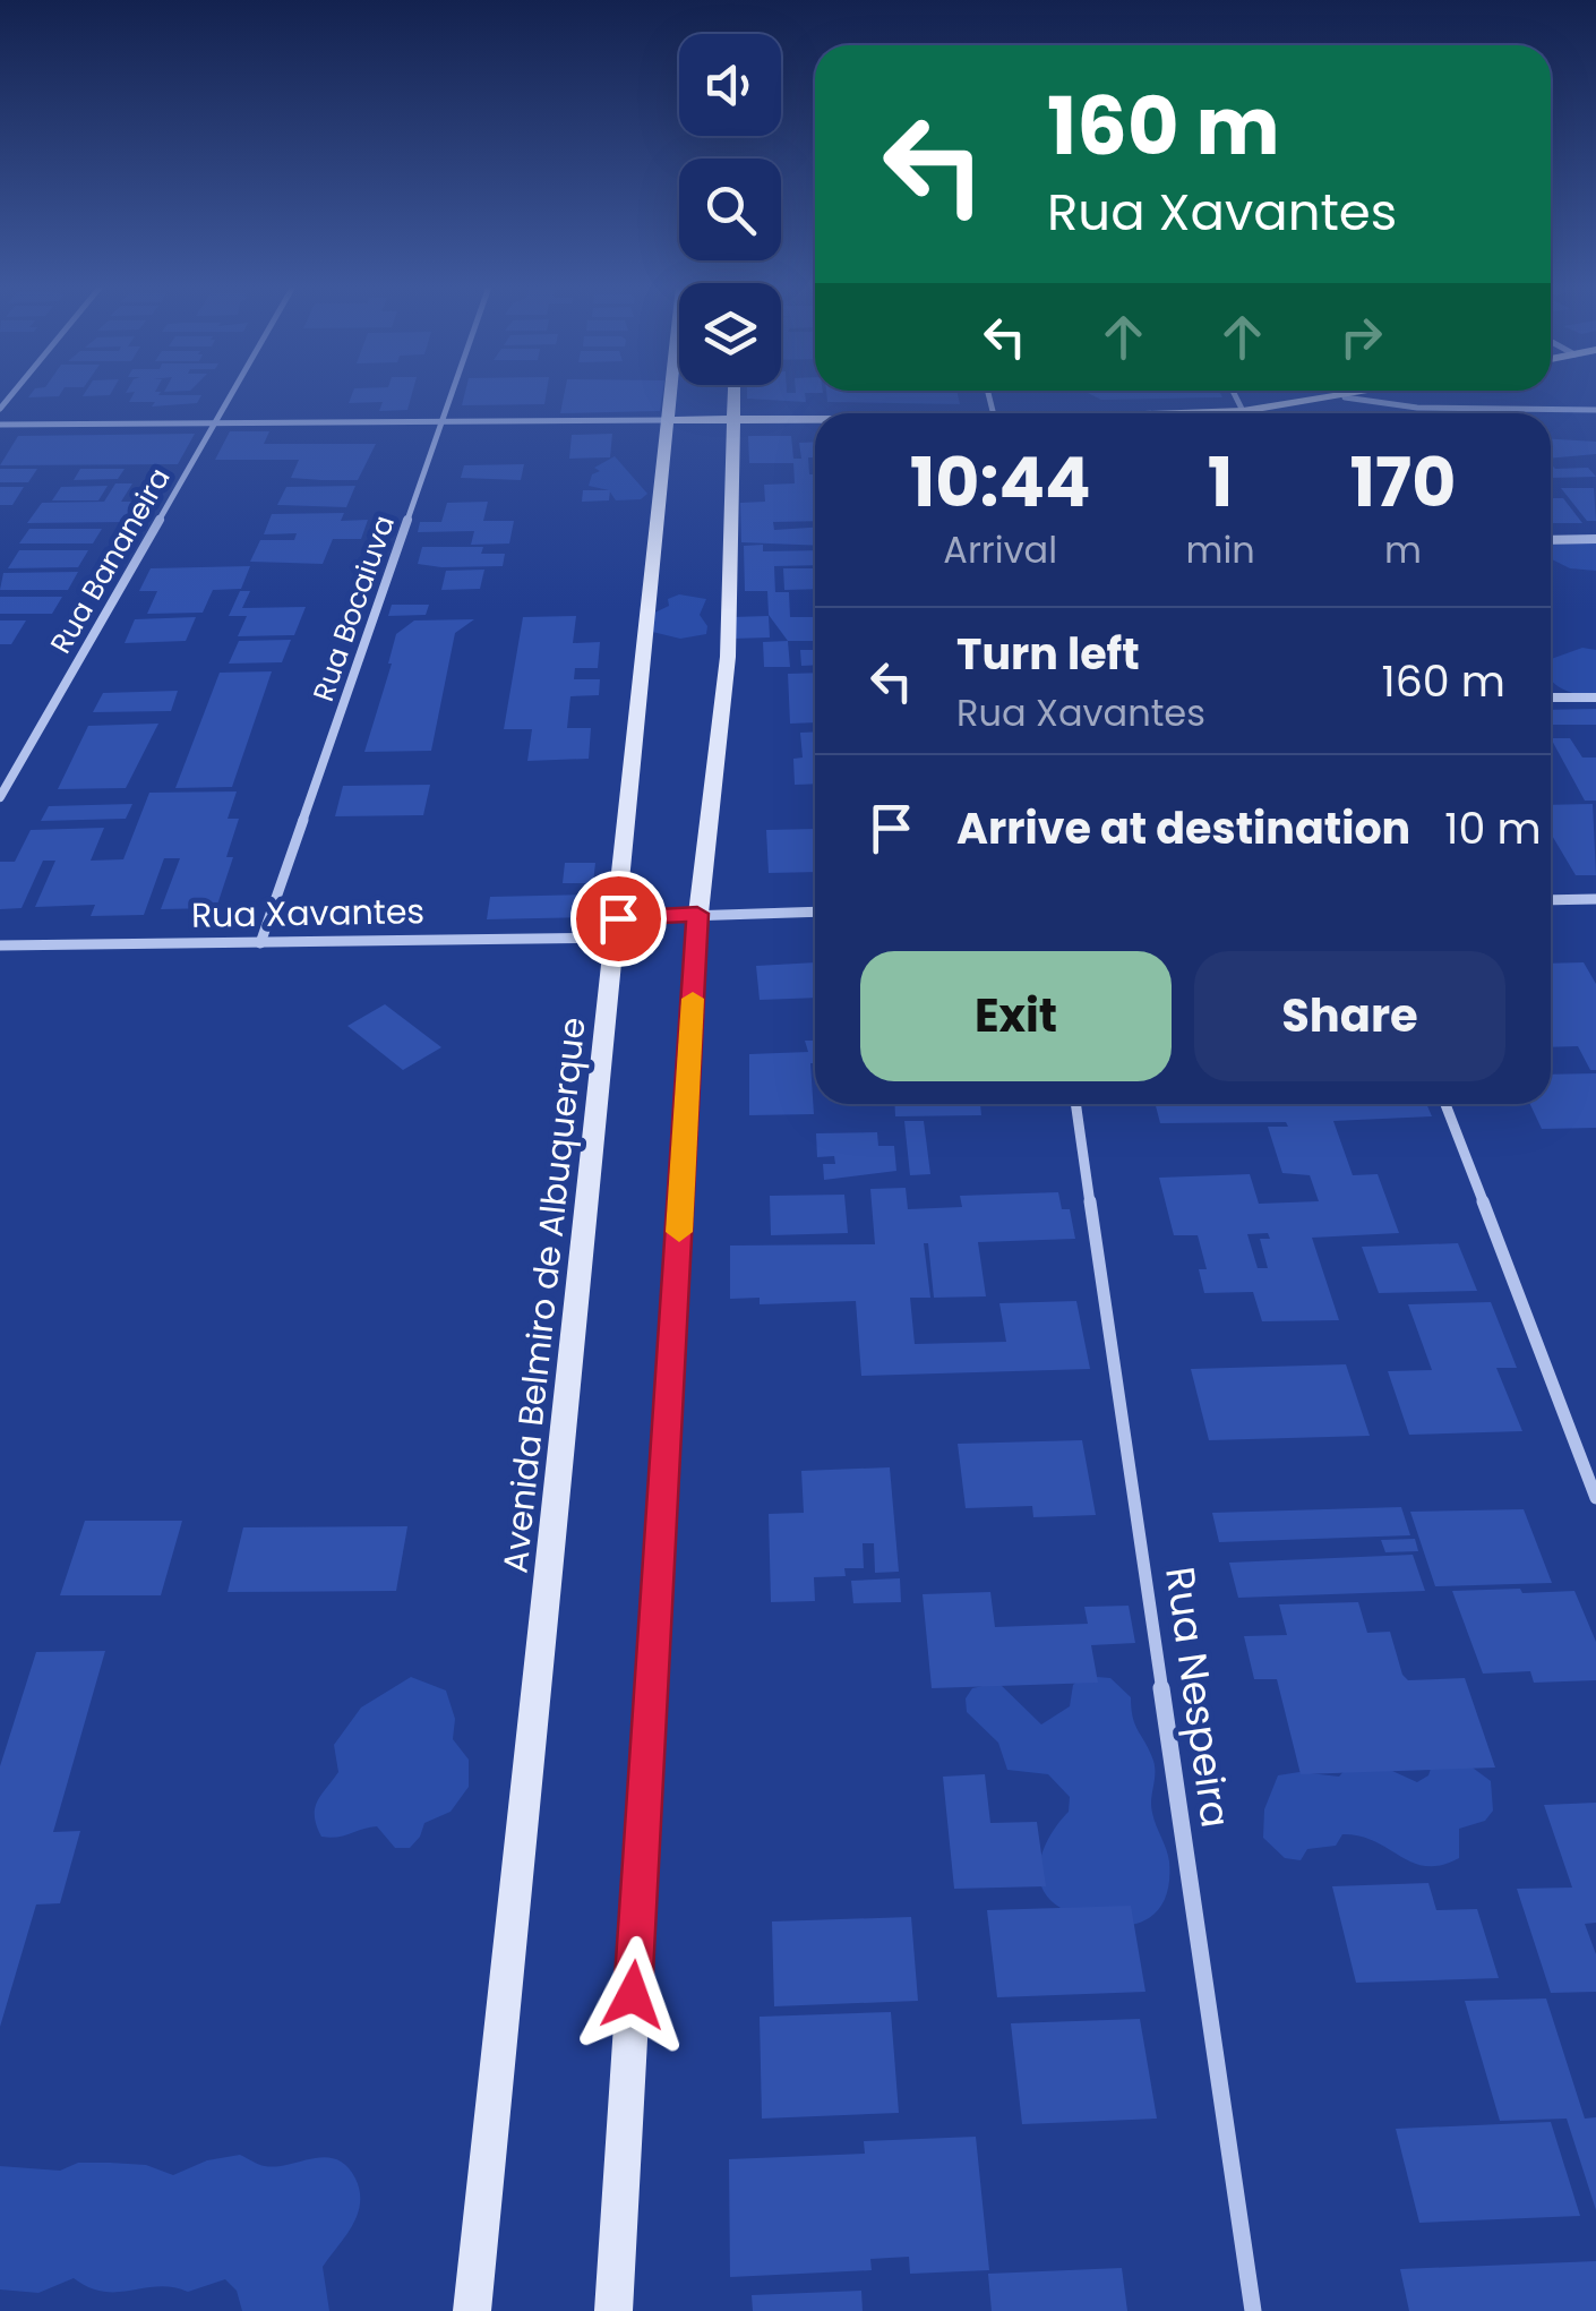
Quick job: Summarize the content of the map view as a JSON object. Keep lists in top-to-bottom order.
{
  "streets": {
    "main road": ["Avenida Belmiro de Albuquerque"],
    "street": [
      "Rua Bananeira",
      "Rua Bocaiuva",
      "Rua Xavantes",
      "Rua Nespeira"
    ]
  },
  "crossings": [
    ["Rua Bocaiuva", "Rua Xavantes"],
    ["Rua Xavantes", "Avenida Belmiro de Albuquerque"]
  ],
  "page": {
    "turn": ["160 m", "Rua Xavantes"],
    "eta": [
      "10:44",
      "Arrival",
      "1",
      "min",
      "170",
      "m"
    ],
    "list": [
      {
        "name": "Turn left",
        "note": "Rua Xavantes",
        "value": "160 m"
      },
      {
        "name": "Arrive at destination",
        "value": "10 m"
      }
    ],
    "buttons": ["Exit", "Share"]
  }
}
